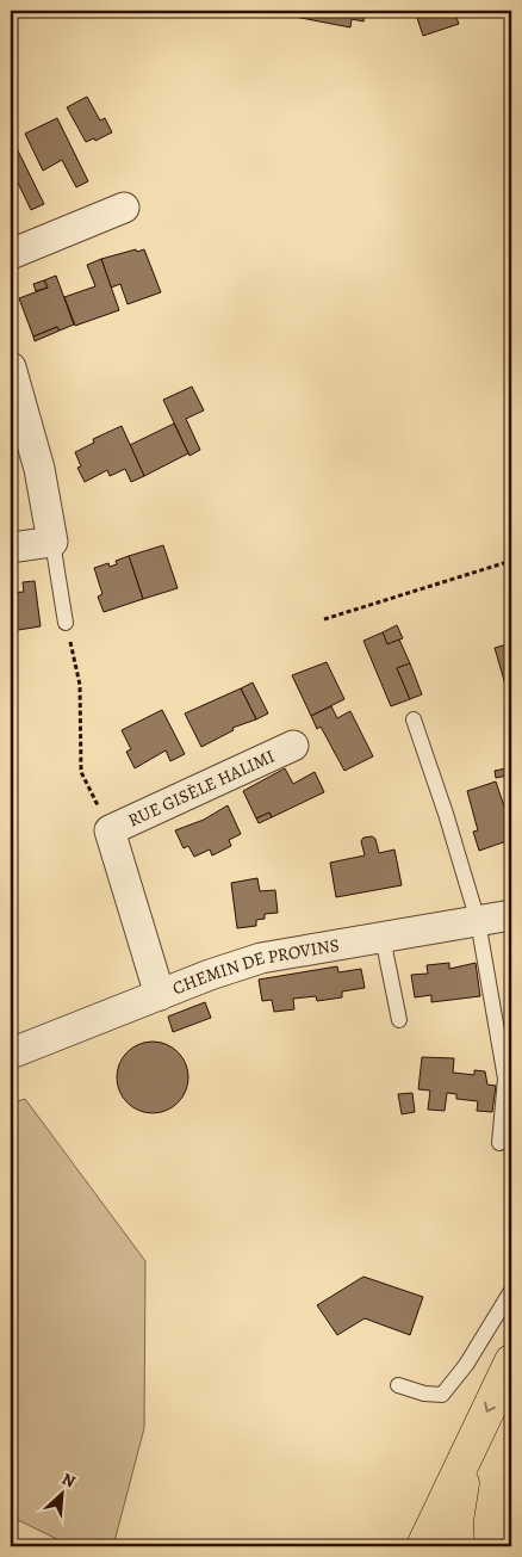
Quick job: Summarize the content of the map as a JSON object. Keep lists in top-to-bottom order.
{
  "streets": {
    "street": ["RUE GISÈLE HALIMI", "CHEMIN DE PROVINS"]
  },
  "north": "top right"
}
